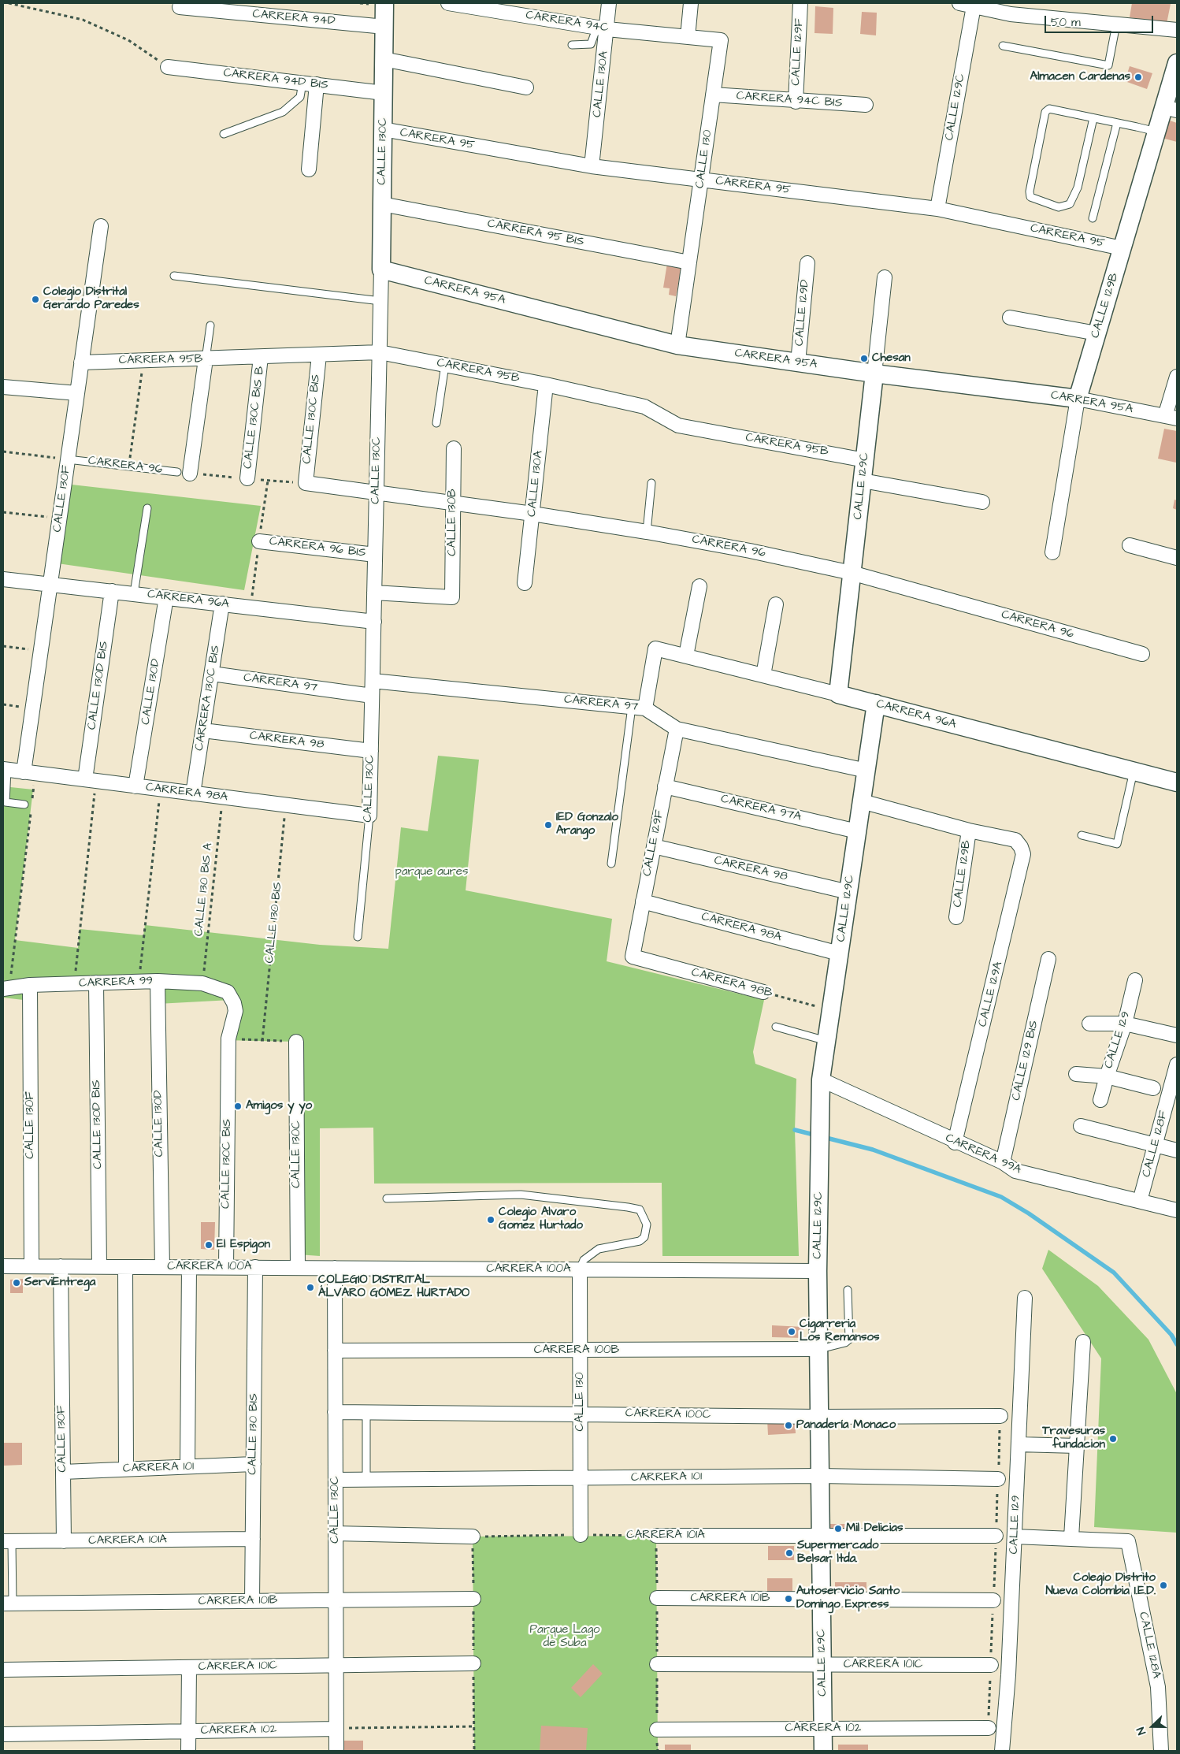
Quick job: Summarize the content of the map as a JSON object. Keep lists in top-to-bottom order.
{
  "streets": {
    "street": [
      "CARRERA 94D",
      "CARRERA 94C",
      "CALLE 129F",
      "CARRERA 94D BIS",
      "CALLE 130A",
      "CARRERA 94C BIS",
      "CALLE 129C",
      "CARRERA 95",
      "CALLE 130C",
      "CALLE 130",
      "CARRERA 95 BIS",
      "CARRERA 95A",
      "CALLE 129B",
      "CALLE 129D",
      "CARRERA 95B",
      "CALLE 130C BIS B",
      "CALLE 130C BIS",
      "CARRERA 96",
      "CALLE 130F",
      "CALLE 130B",
      "CARRERA 96 BIS",
      "CARRERA 96A",
      "CARRERA 97",
      "CALLE 130D BIS",
      "CALLE 130D",
      "CARRERA 130C BIS",
      "CARRERA 98",
      "CARRERA 98A",
      "CARRERA 97A",
      "CALLE 130 BIS",
      "CARRERA 99",
      "CARRERA 98B",
      "CALLE 129A",
      "CALLE 129",
      "CALLE 129 BIS",
      "CALLE 128F",
      "CARRERA 99A",
      "CARRERA 100A",
      "CARRERA 100B",
      "CARRERA 100C",
      "CARRERA 101",
      "CARRERA 101A",
      "CARRERA 101B",
      "CALLE 128A",
      "CARRERA 101C",
      "CARRERA 102"
    ],
    "path": ["CALLE 130 BIS A"]
  },
  "crossings": [
    ["CARRERA 94D", "CALLE 130C"],
    ["CARRERA 94C", "CALLE 130A"],
    ["CARRERA 94C", "CALLE 130"],
    ["CALLE 129F", "CARRERA 94C BIS"],
    ["CALLE 129F", "CARRERA 97"],
    ["CALLE 129F", "CARRERA 98"],
    ["CALLE 129F", "CARRERA 98A"],
    ["CALLE 129F", "CARRERA 97A"],
    ["CALLE 129F", "CARRERA 98B"],
    ["CARRERA 94D BIS", "CALLE 130C"],
    ["CALLE 130A", "CARRERA 95"],
    ["CALLE 130A", "CARRERA 95B"],
    ["CALLE 130A", "CARRERA 96"],
    ["CARRERA 94C BIS", "CALLE 130"],
    ["CALLE 129C", "CARRERA 95"],
    ["CALLE 129C", "CARRERA 95A"],
    ["CALLE 129C", "CARRERA 95B"],
    ["CALLE 129C", "CARRERA 96"],
    ["CALLE 129C", "CARRERA 96A"],
    ["CALLE 129C", "CARRERA 97"],
    ["CALLE 129C", "CARRERA 98"],
    ["CALLE 129C", "CARRERA 98A"],
    ["CALLE 129C", "CARRERA 97A"],
    ["CALLE 129C", "CARRERA 98B"],
    ["CALLE 129C", "CARRERA 99A"],
    ["CALLE 129C", "CARRERA 100A"],
    ["CALLE 129C", "CARRERA 100B"],
    ["CALLE 129C", "CARRERA 100C"],
    ["CALLE 129C", "CARRERA 101"],
    ["CALLE 129C", "CARRERA 101A"],
    ["CALLE 129C", "CARRERA 101B"],
    ["CALLE 129C", "CARRERA 101C"],
    ["CALLE 129C", "CARRERA 102"],
    ["CARRERA 95", "CALLE 130C"],
    ["CARRERA 95", "CALLE 130"],
    ["CARRERA 95", "CALLE 129B"],
    ["CALLE 130C", "CARRERA 95 BIS"],
    ["CALLE 130C", "CARRERA 95A"],
    ["CALLE 130C", "CARRERA 95B"],
    ["CALLE 130C", "CARRERA 96"],
    ["CALLE 130C", "CALLE 130B"],
    ["CALLE 130C", "CARRERA 96 BIS"],
    ["CALLE 130C", "CARRERA 96A"],
    ["CALLE 130C", "CARRERA 97"],
    ["CALLE 130C", "CARRERA 98"],
    ["CALLE 130C", "CARRERA 98A"],
    ["CALLE 130C", "CARRERA 100A"],
    ["CALLE 130C", "CARRERA 100B"],
    ["CALLE 130C", "CARRERA 100C"],
    ["CALLE 130C", "CARRERA 101"],
    ["CALLE 130C", "CARRERA 101B"],
    ["CALLE 130C", "CARRERA 101C"],
    ["CALLE 130C", "CARRERA 102"],
    ["CALLE 130", "CARRERA 95 BIS"],
    ["CALLE 130", "CARRERA 95A"],
    ["CALLE 130", "CARRERA 100A"],
    ["CALLE 130", "CARRERA 100B"],
    ["CALLE 130", "CARRERA 100C"],
    ["CALLE 130", "CARRERA 101"],
    ["CALLE 130", "CARRERA 101A"],
    ["CARRERA 95A", "CALLE 129B"],
    ["CARRERA 95A", "CALLE 129D"],
    ["CALLE 129B", "CALLE 129A"],
    ["CARRERA 95B", "CALLE 130C BIS B"],
    ["CARRERA 95B", "CALLE 130C BIS"],
    ["CARRERA 95B", "CALLE 130F"],
    ["CALLE 130C BIS", "CARRERA 96"],
    ["CALLE 130C BIS", "CARRERA 99"],
    ["CALLE 130C BIS", "CARRERA 100A"],
    ["CARRERA 96", "CALLE 130F"],
    ["CARRERA 96", "CALLE 130B"],
    ["CALLE 130F", "CARRERA 96A"],
    ["CALLE 130F", "CARRERA 98A"],
    ["CALLE 130F", "CARRERA 99"],
    ["CALLE 130F", "CARRERA 100A"],
    ["CALLE 130F", "CARRERA 101"],
    ["CALLE 130F", "CARRERA 101A"],
    ["CARRERA 96A", "CARRERA 97"],
    ["CARRERA 96A", "CALLE 130D BIS"],
    ["CARRERA 96A", "CALLE 130D"],
    ["CARRERA 96A", "CARRERA 130C BIS"],
    ["CARRERA 97", "CARRERA 130C BIS"],
    ["CALLE 130D BIS", "CARRERA 98A"],
    ["CALLE 130D BIS", "CARRERA 99"],
    ["CALLE 130D BIS", "CARRERA 100A"],
    ["CALLE 130D", "CARRERA 98A"],
    ["CALLE 130D", "CARRERA 99"],
    ["CALLE 130D", "CARRERA 100A"],
    ["CARRERA 130C BIS", "CARRERA 98"],
    ["CARRERA 130C BIS", "CARRERA 98A"],
    ["CARRERA 98A", "CALLE 130 BIS A"],
    ["CARRERA 98A", "CALLE 130 BIS"],
    ["CALLE 130 BIS A", "CARRERA 99"],
    ["CALLE 130 BIS", "CARRERA 100A"],
    ["CALLE 130 BIS", "CARRERA 101"],
    ["CALLE 130 BIS", "CARRERA 101A"],
    ["CALLE 130 BIS", "CARRERA 101B"],
    ["CALLE 129A", "CARRERA 99A"],
    ["CALLE 129", "CARRERA 100C"],
    ["CALLE 129", "CARRERA 101"],
    ["CALLE 129", "CARRERA 101A"],
    ["CALLE 129", "CARRERA 101B"],
    ["CALLE 129", "CARRERA 101C"],
    ["CALLE 129", "CARRERA 102"],
    ["CALLE 129 BIS", "CARRERA 99A"],
    ["CALLE 128F", "CARRERA 99A"]
  ],
  "parks": ["parque aures", "Parque Lago de Suba"],
  "places": [
    "Almacen Cardenas",
    "Colegio Distrital Gerardo Paredes",
    "Chesan",
    "IED Gonzalo Arango",
    "Amigos y yo",
    "Colegio Alvaro Gomez Hurtado",
    "El Espigon",
    "ServiEntrega",
    "COLEGIO DISTRITAL ÁLVARO GÓMEZ HURTADO",
    "Cigarreria Los Remansos",
    "Panadería Monaco",
    "Travesuras fundacion",
    "Mil Delicias",
    "Supermercado Belsar ltda.",
    "Colegio Distrito Nueva Colombia I.E.D.",
    "Autoservicio Santo Domingo Express"
  ],
  "scale_bar": "50 m",
  "north": "left"
}
